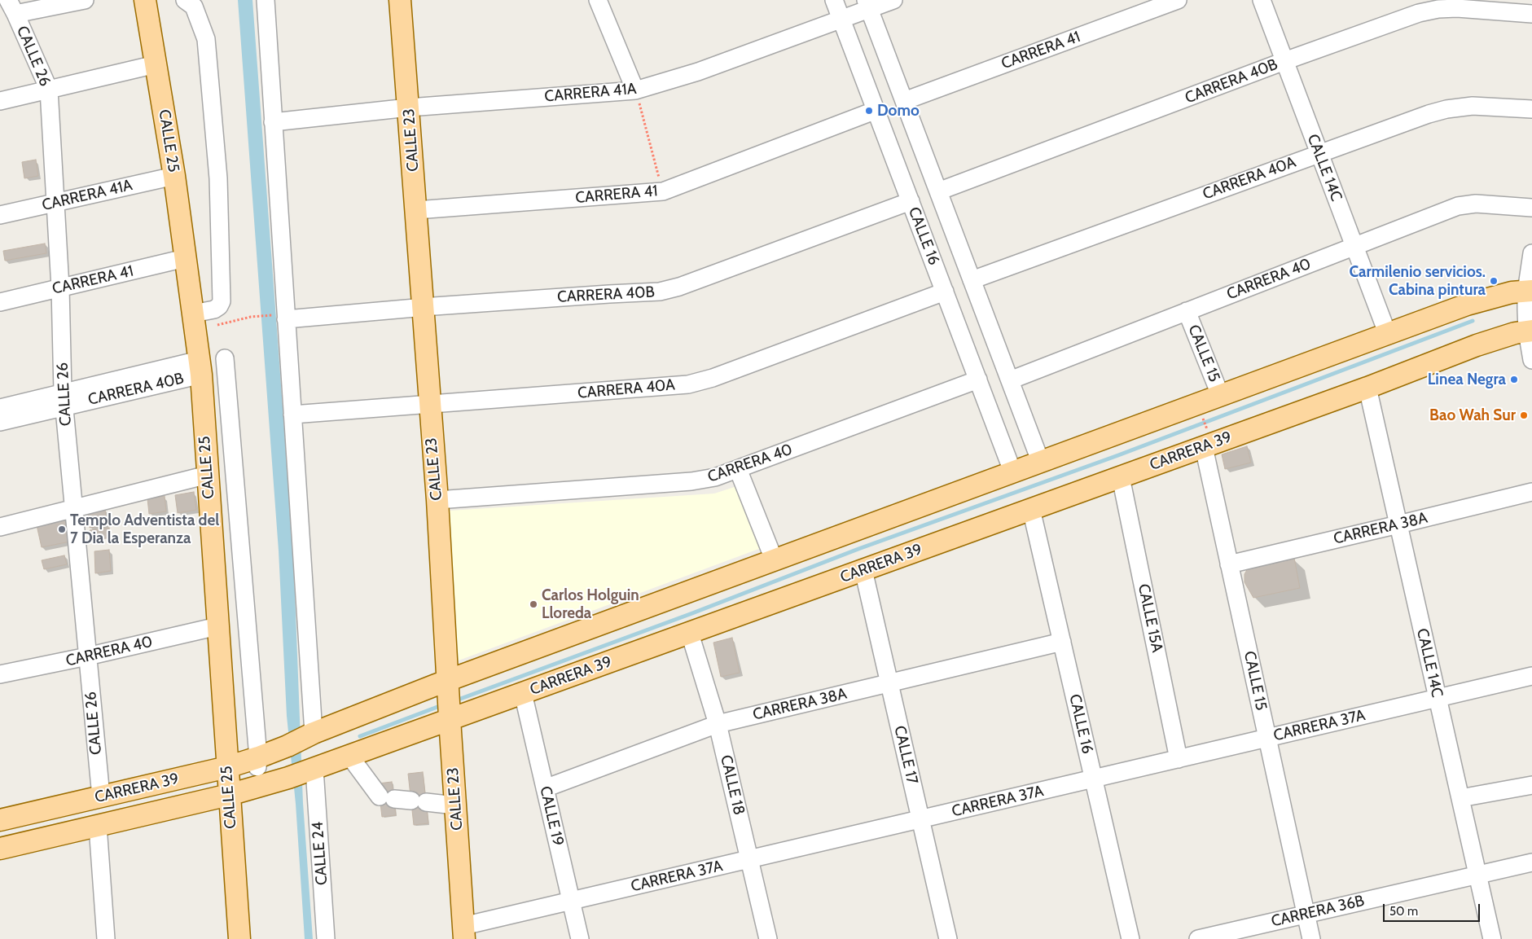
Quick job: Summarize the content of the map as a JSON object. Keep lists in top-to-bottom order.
{
  "streets": {
    "main road": ["CALLE 23", "CALLE 25", "CARRERA 39"],
    "street": [
      "CARRERA 41",
      "CALLE 26",
      "CARRERA 40B",
      "CARRERA 41A",
      "CALLE 14C",
      "CARRERA 40A",
      "CALLE 16",
      "CARRERA 40",
      "CALLE 15",
      "CARRERA 38A",
      "CALLE 15A",
      "CARRERA 37A",
      "CALLE 17",
      "CALLE 18",
      "CALLE 19",
      "CALLE 24",
      "CARRERA 36B"
    ]
  },
  "crossings": [
    ["CARRERA 41", "CALLE 26"],
    ["CARRERA 41", "CALLE 23"],
    ["CARRERA 41", "CALLE 25"],
    ["CARRERA 41", "CALLE 16"],
    ["CALLE 26", "CARRERA 40B"],
    ["CALLE 26", "CARRERA 41A"],
    ["CALLE 26", "CARRERA 40"],
    ["CALLE 26", "CARRERA 39"],
    ["CARRERA 40B", "CALLE 23"],
    ["CARRERA 40B", "CALLE 25"],
    ["CARRERA 40B", "CALLE 14C"],
    ["CARRERA 40B", "CALLE 16"],
    ["CARRERA 41A", "CALLE 23"],
    ["CARRERA 41A", "CALLE 25"],
    ["CARRERA 41A", "CALLE 16"],
    ["CALLE 23", "CARRERA 40A"],
    ["CALLE 23", "CARRERA 40"],
    ["CALLE 23", "CARRERA 39"],
    ["CALLE 23", "CARRERA 37A"],
    ["CALLE 25", "CARRERA 40"],
    ["CALLE 25", "CARRERA 39"],
    ["CALLE 14C", "CARRERA 40A"],
    ["CALLE 14C", "CARRERA 40"],
    ["CALLE 14C", "CARRERA 39"],
    ["CALLE 14C", "CARRERA 38A"],
    ["CALLE 14C", "CARRERA 37A"],
    ["CALLE 14C", "CARRERA 36B"],
    ["CARRERA 40A", "CALLE 16"],
    ["CALLE 16", "CARRERA 40"],
    ["CALLE 16", "CARRERA 39"],
    ["CALLE 16", "CARRERA 38A"],
    ["CALLE 16", "CARRERA 37A"],
    ["CARRERA 40", "CALLE 15"],
    ["CALLE 15", "CARRERA 39"],
    ["CALLE 15", "CARRERA 38A"],
    ["CALLE 15", "CARRERA 37A"],
    ["CALLE 15", "CARRERA 36B"],
    ["CARRERA 39", "CALLE 15A"],
    ["CARRERA 39", "CALLE 17"],
    ["CARRERA 39", "CALLE 18"],
    ["CARRERA 39", "CALLE 19"],
    ["CARRERA 39", "CALLE 24"],
    ["CARRERA 38A", "CALLE 17"],
    ["CARRERA 38A", "CALLE 18"],
    ["CARRERA 38A", "CALLE 19"],
    ["CALLE 15A", "CARRERA 37A"],
    ["CARRERA 37A", "CALLE 17"],
    ["CARRERA 37A", "CALLE 18"],
    ["CARRERA 37A", "CALLE 19"]
  ],
  "places": [
    "Domo",
    "Carmilenio servicios. Cabina pintura",
    "Linea Negra",
    "Bao Wah Sur",
    "Templo Adventista del 7 Dia la Esperanza",
    "Carlos Holguin Lloreda"
  ],
  "scale_bar": "50 m"
}
